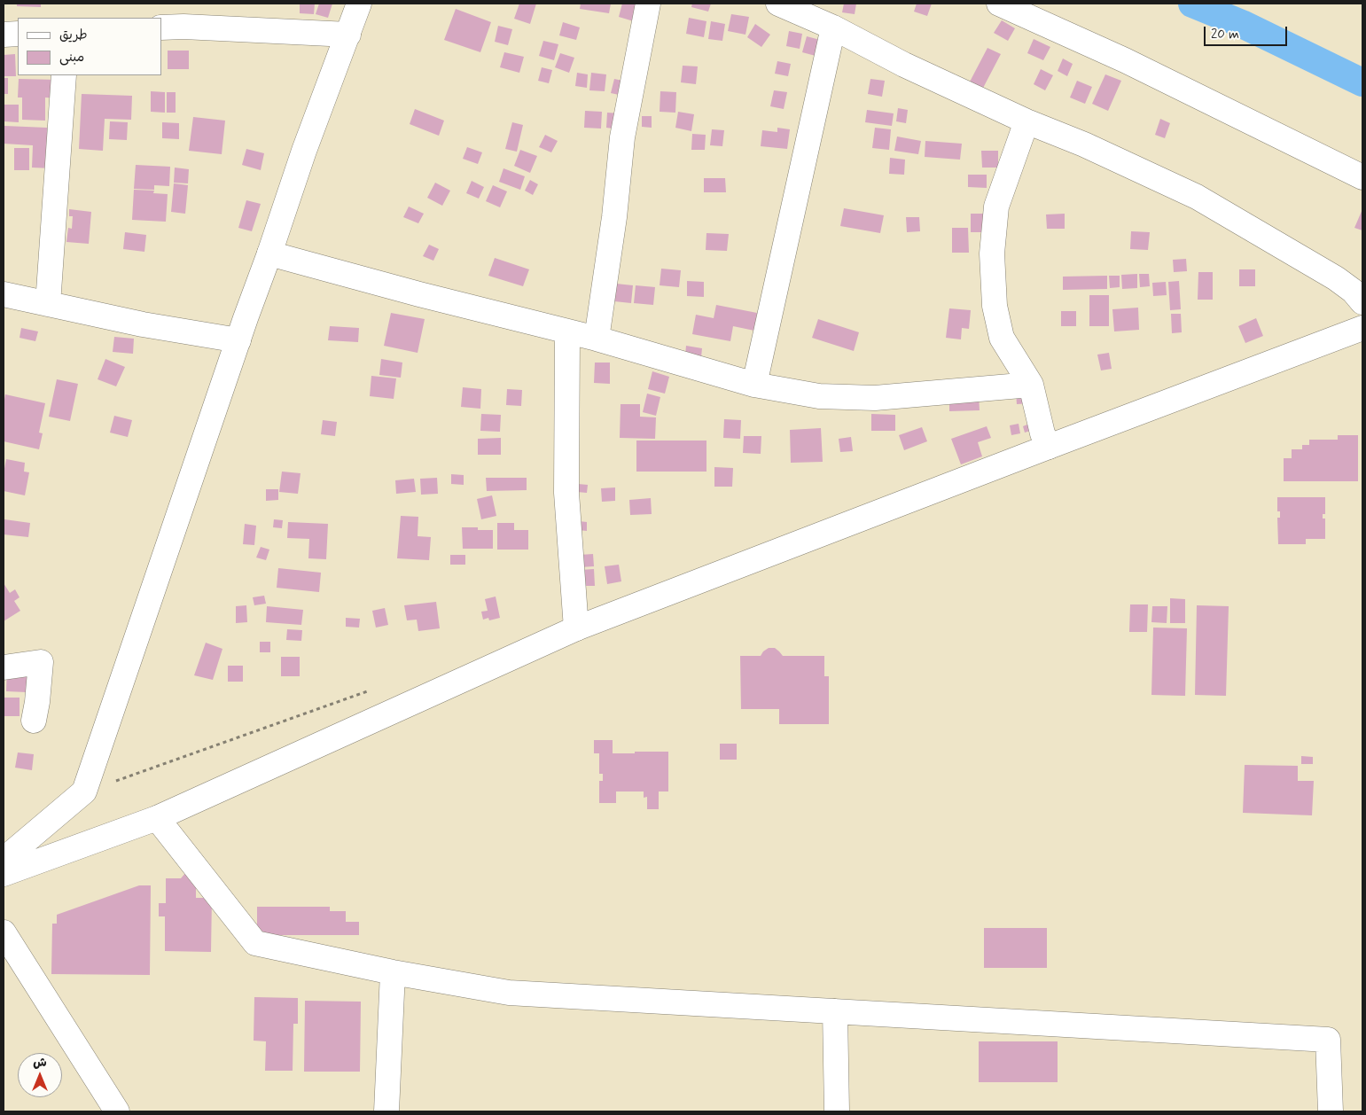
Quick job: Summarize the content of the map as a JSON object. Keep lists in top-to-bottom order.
{
  "legend": ["طريق", "مبنى"],
  "scale_bar": "20 m",
  "north": "top"
}
